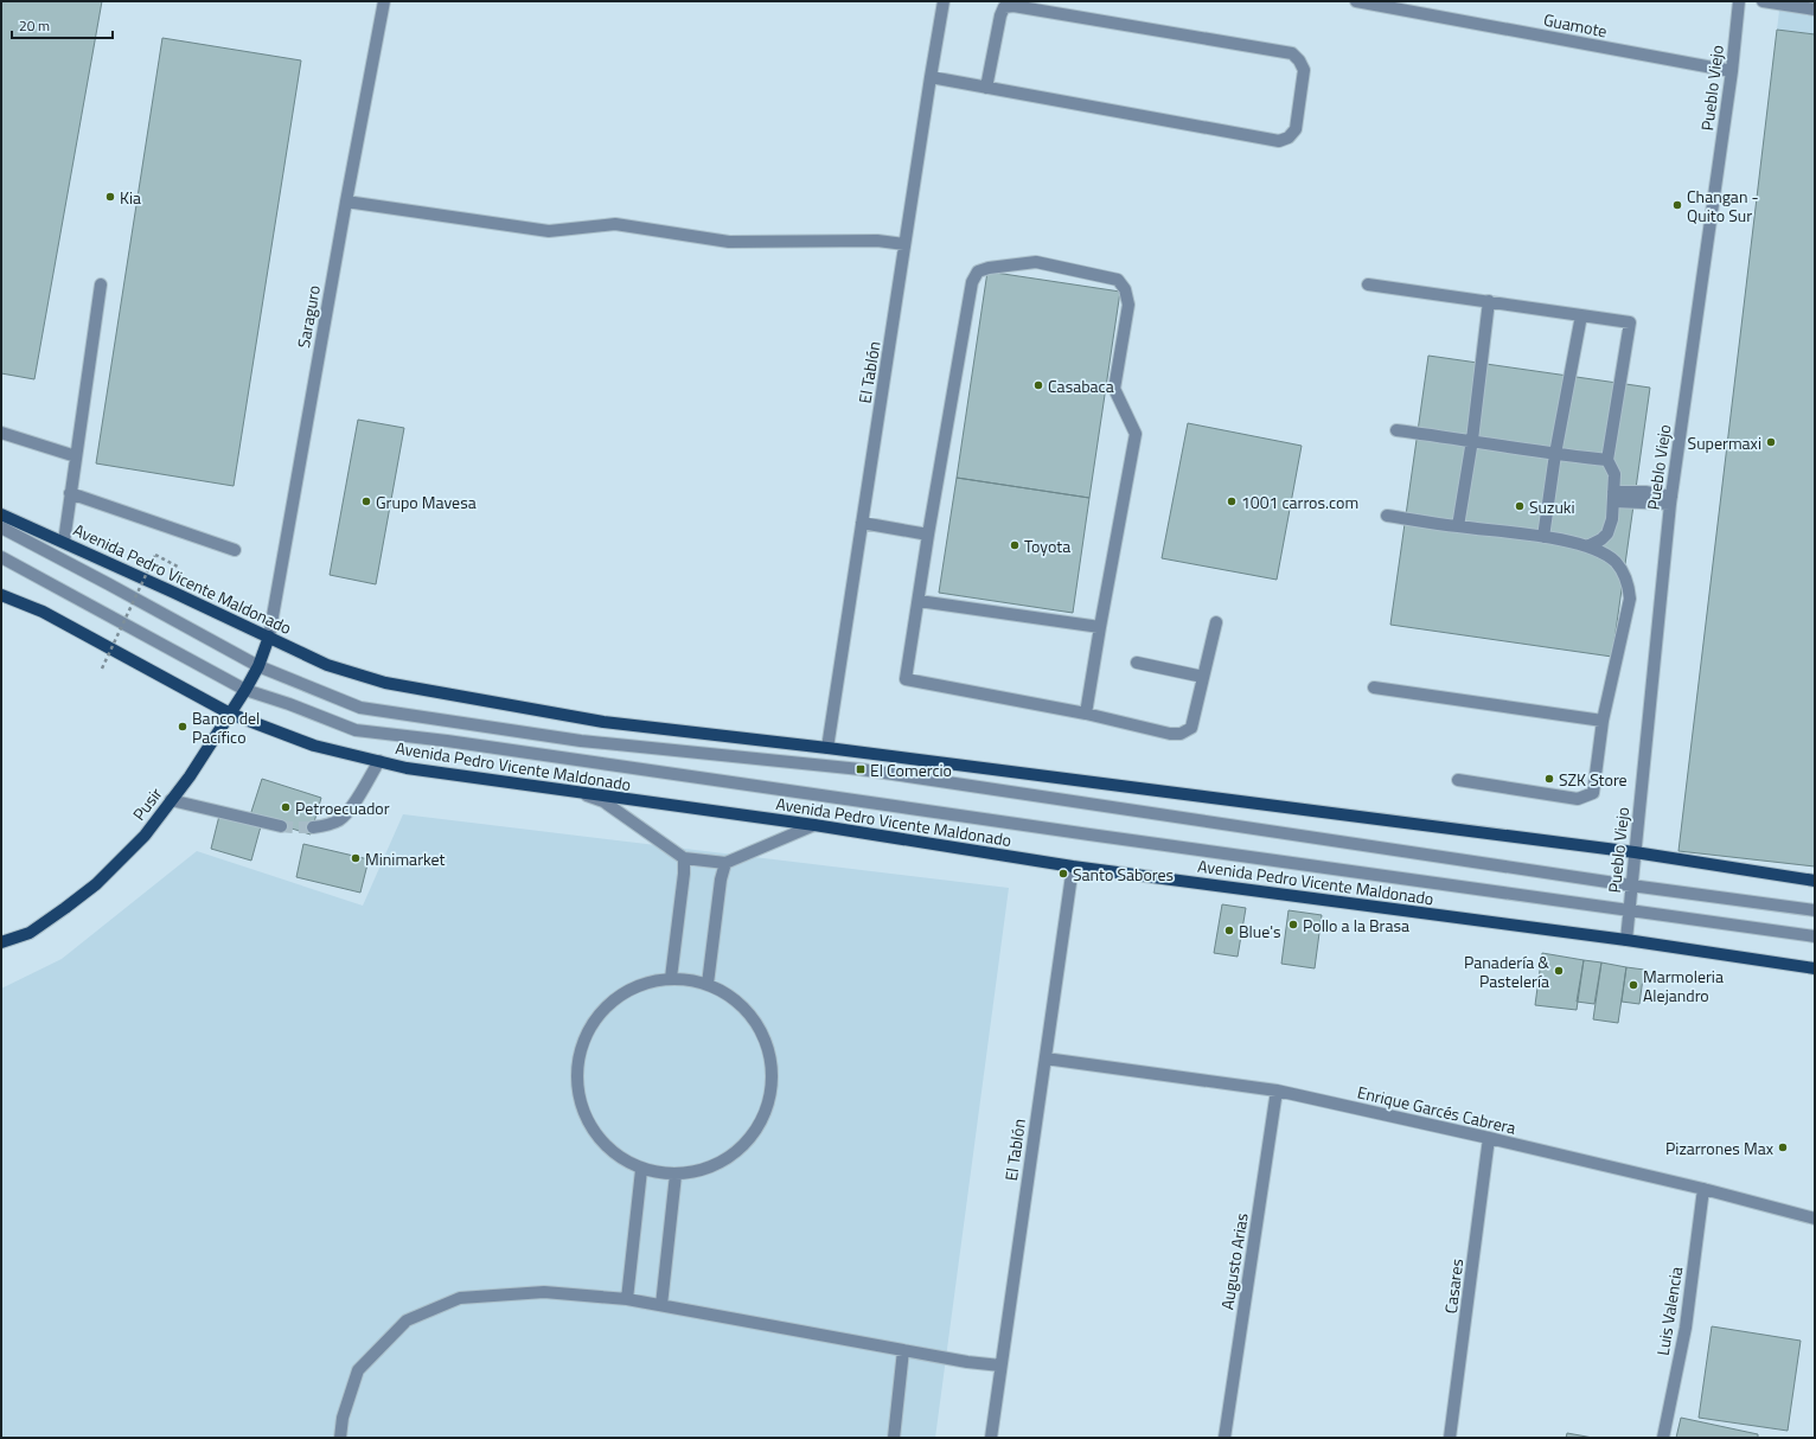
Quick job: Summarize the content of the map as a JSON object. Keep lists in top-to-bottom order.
{
  "streets": {
    "main road": ["Avenida Pedro Vicente Maldonado", "Pusir"],
    "street": [
      "Guamote",
      "Pueblo Viejo",
      "Saraguro",
      "El Tablón",
      "Enrique Garcés Cabrera",
      "Augusto Arias",
      "Casares",
      "Luis Valencia"
    ]
  },
  "crossings": [
    ["Guamote", "Pueblo Viejo"],
    ["Pueblo Viejo", "Avenida Pedro Vicente Maldonado"],
    ["Saraguro", "Avenida Pedro Vicente Maldonado"],
    ["Saraguro", "Pusir"],
    ["El Tablón", "Avenida Pedro Vicente Maldonado"],
    ["El Tablón", "Enrique Garcés Cabrera"],
    ["Avenida Pedro Vicente Maldonado", "Pusir"],
    ["Enrique Garcés Cabrera", "Augusto Arias"],
    ["Enrique Garcés Cabrera", "Casares"],
    ["Enrique Garcés Cabrera", "Luis Valencia"]
  ],
  "places": {
    "other": [
      "Kia",
      "Changan - Quito Sur",
      "Casabaca",
      "Supermaxi",
      "Grupo Mavesa",
      "1001 carros.com",
      "Suzuki",
      "Toyota",
      "Banco del Pacífico",
      "SZK Store",
      "Petroecuador",
      "Minimarket",
      "Santo Sabores",
      "Pollo a la Brasa",
      "Blue's",
      "Panadería & Pastelería",
      "Marmoleria Alejandro",
      "Pizarrones Max"
    ],
    "transit": ["El Comercio"]
  },
  "scale_bar": "20 m"
}
